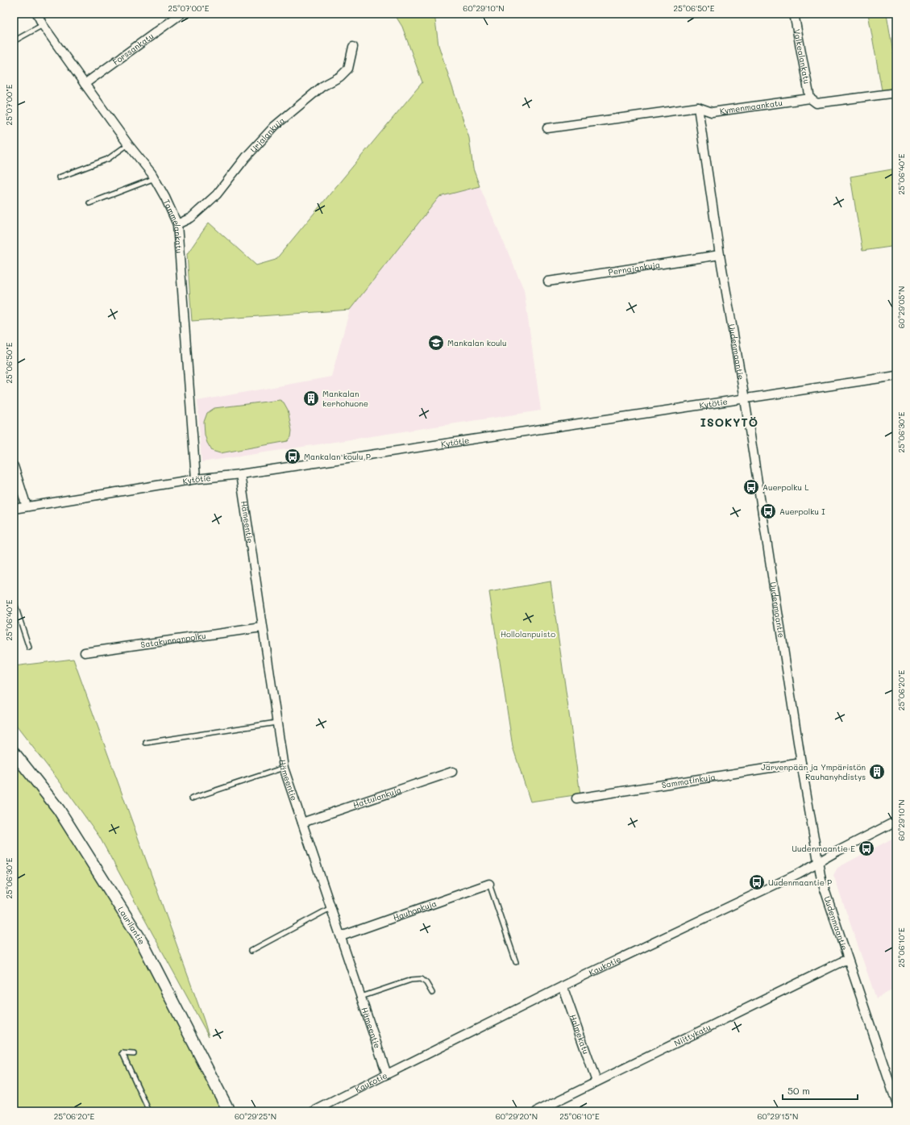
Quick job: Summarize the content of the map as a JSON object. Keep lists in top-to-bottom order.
{
  "streets": {
    "street": [
      "Forssankatu",
      "Valkealankatu",
      "Kymenmaankatu",
      "Urjalankuja",
      "Tammelankatu",
      "Pernajankuja",
      "Uudenmaantie",
      "Kytötie",
      "Hämeentie",
      "Satakunnanpolku",
      "Sammatinkuja",
      "Hattulankuja",
      "Hauhonkuja",
      "Laurilantie",
      "Kaukotie",
      "Halmekatu",
      "Niittykatu"
    ]
  },
  "crossings": [
    ["Forssankatu", "Tammelankatu"],
    ["Valkealankatu", "Kymenmaankatu"],
    ["Kymenmaankatu", "Uudenmaantie"],
    ["Urjalankuja", "Tammelankatu"],
    ["Tammelankatu", "Kytötie"],
    ["Pernajankuja", "Uudenmaantie"],
    ["Uudenmaantie", "Kytötie"],
    ["Uudenmaantie", "Sammatinkuja"],
    ["Uudenmaantie", "Kaukotie"],
    ["Uudenmaantie", "Niittykatu"],
    ["Kytötie", "Hämeentie"],
    ["Hämeentie", "Satakunnanpolku"],
    ["Hämeentie", "Hattulankuja"],
    ["Hämeentie", "Hauhonkuja"],
    ["Hämeentie", "Kaukotie"],
    ["Kaukotie", "Halmekatu"],
    ["Halmekatu", "Niittykatu"]
  ],
  "districts": ["ISOKYTÖ"],
  "parks": ["Hollolanpuisto"],
  "places": {
    "school or university": ["Mankalan koulu"],
    "building": ["Mankalan kerhohuone", "Järvenpään ja Ympäristön Rauhanyhdistys"],
    "bus stop": [
      "Mankalan koulu P",
      "Auerpolku L",
      "Auerpolku I",
      "Uudenmaantie E",
      "Uudenmaantie P"
    ]
  },
  "scale_bar": "50 m",
  "coordinates": [
    "25°07'00\"E",
    "60°29'10\"N",
    "25°06'50\"E",
    "25°06'40\"E",
    "60°29'05\"N",
    "25°06'30\"E",
    "25°06'20\"E",
    "25°06'10\"E",
    "60°29'25\"N",
    "60°29'20\"N",
    "60°29'15\"N"
  ]
}
